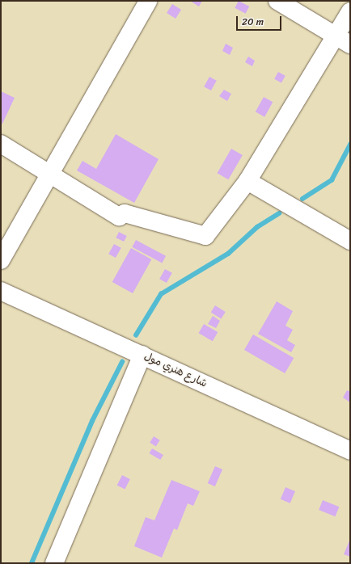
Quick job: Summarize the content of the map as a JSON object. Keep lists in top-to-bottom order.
{
  "streets": {
    "main road": ["شارع هنري مول"]
  },
  "scale_bar": "20 m"
}
